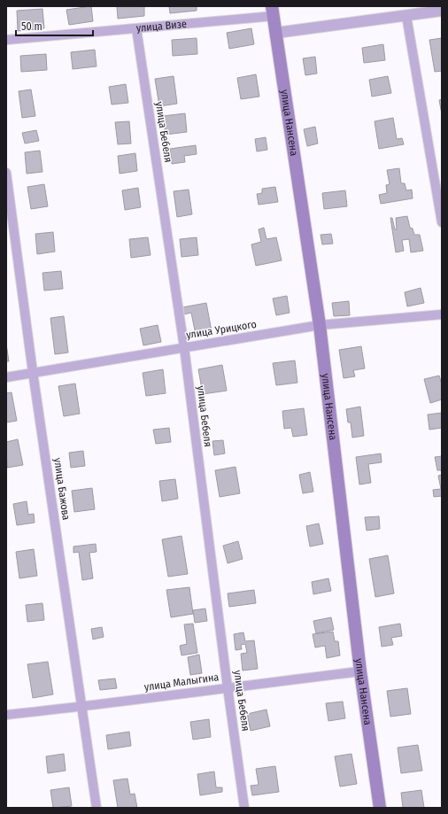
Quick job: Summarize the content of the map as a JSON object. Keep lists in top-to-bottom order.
{
  "streets": {
    "main road": ["улица Нансена"],
    "street": [
      "улица Визе",
      "улица Бебеля",
      "улица Урицкого",
      "улица Бажова",
      "улица Малыгина"
    ]
  },
  "crossings": [
    ["улица Визе", "улица Нансена"],
    ["улица Визе", "улица Бебеля"],
    ["улица Нансена", "улица Урицкого"],
    ["улица Нансена", "улица Малыгина"],
    ["улица Бебеля", "улица Урицкого"],
    ["улица Бебеля", "улица Малыгина"],
    ["улица Урицкого", "улица Бажова"],
    ["улица Бажова", "улица Малыгина"]
  ],
  "scale_bar": "50 m"
}
